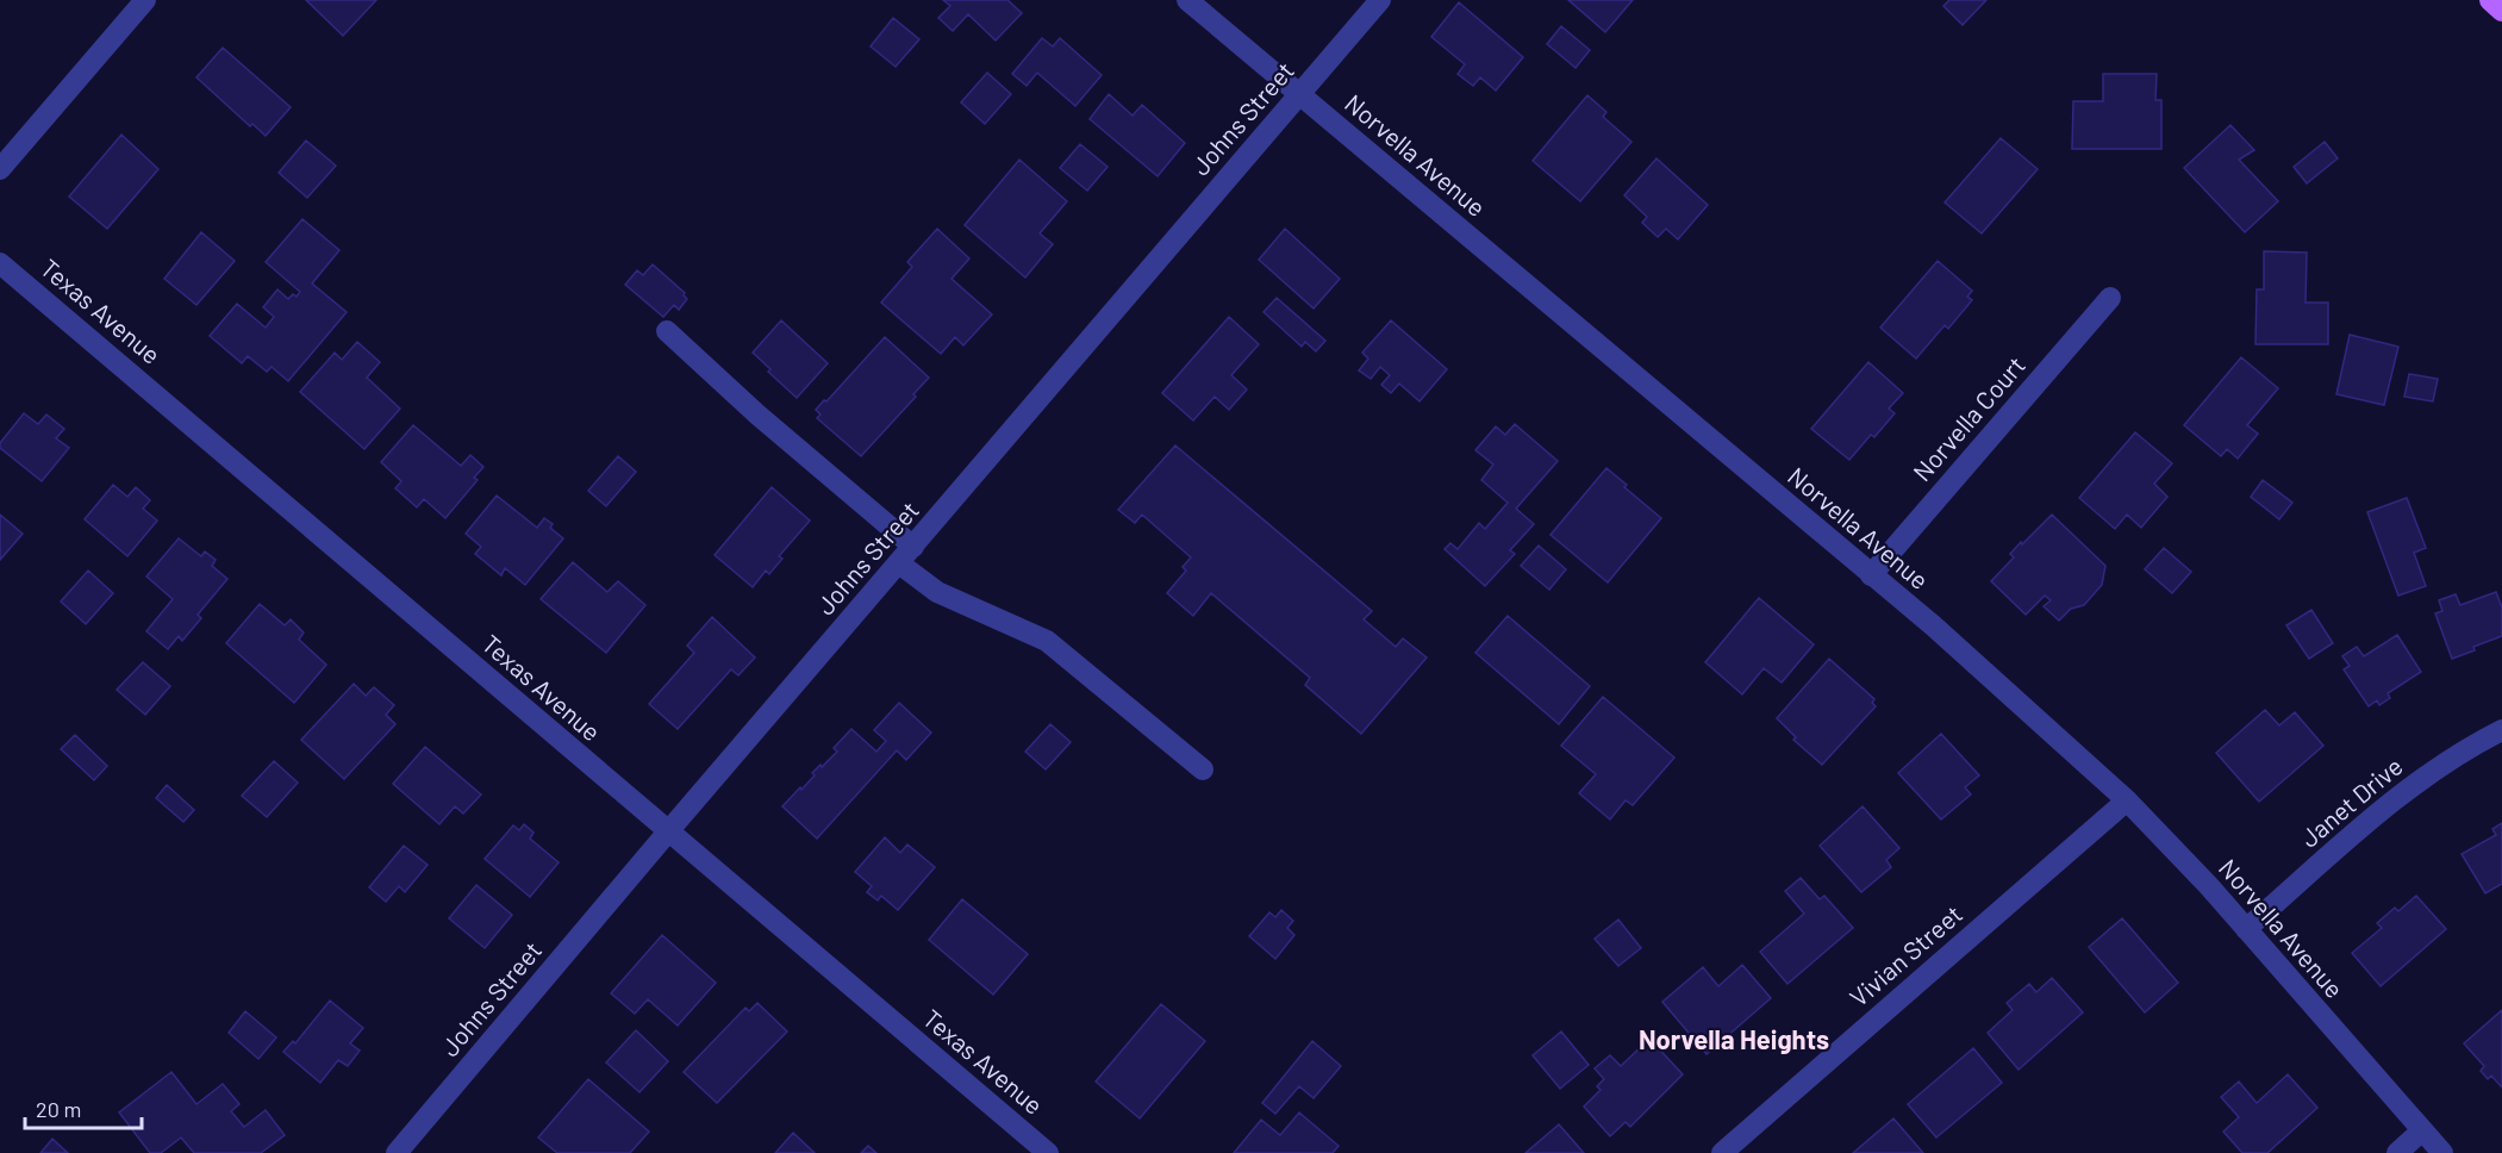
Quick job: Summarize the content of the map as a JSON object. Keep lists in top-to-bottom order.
{
  "streets": {
    "street": [
      "Johns Street",
      "Norvella Avenue",
      "Texas Avenue",
      "Norvella Court",
      "Janet Drive",
      "Vivian Street"
    ]
  },
  "crossings": [
    ["Johns Street", "Norvella Avenue"],
    ["Johns Street", "Texas Avenue"],
    ["Norvella Avenue", "Norvella Court"],
    ["Norvella Avenue", "Janet Drive"],
    ["Norvella Avenue", "Vivian Street"]
  ],
  "districts": ["Norvella Heights"],
  "scale_bar": "20 m"
}
